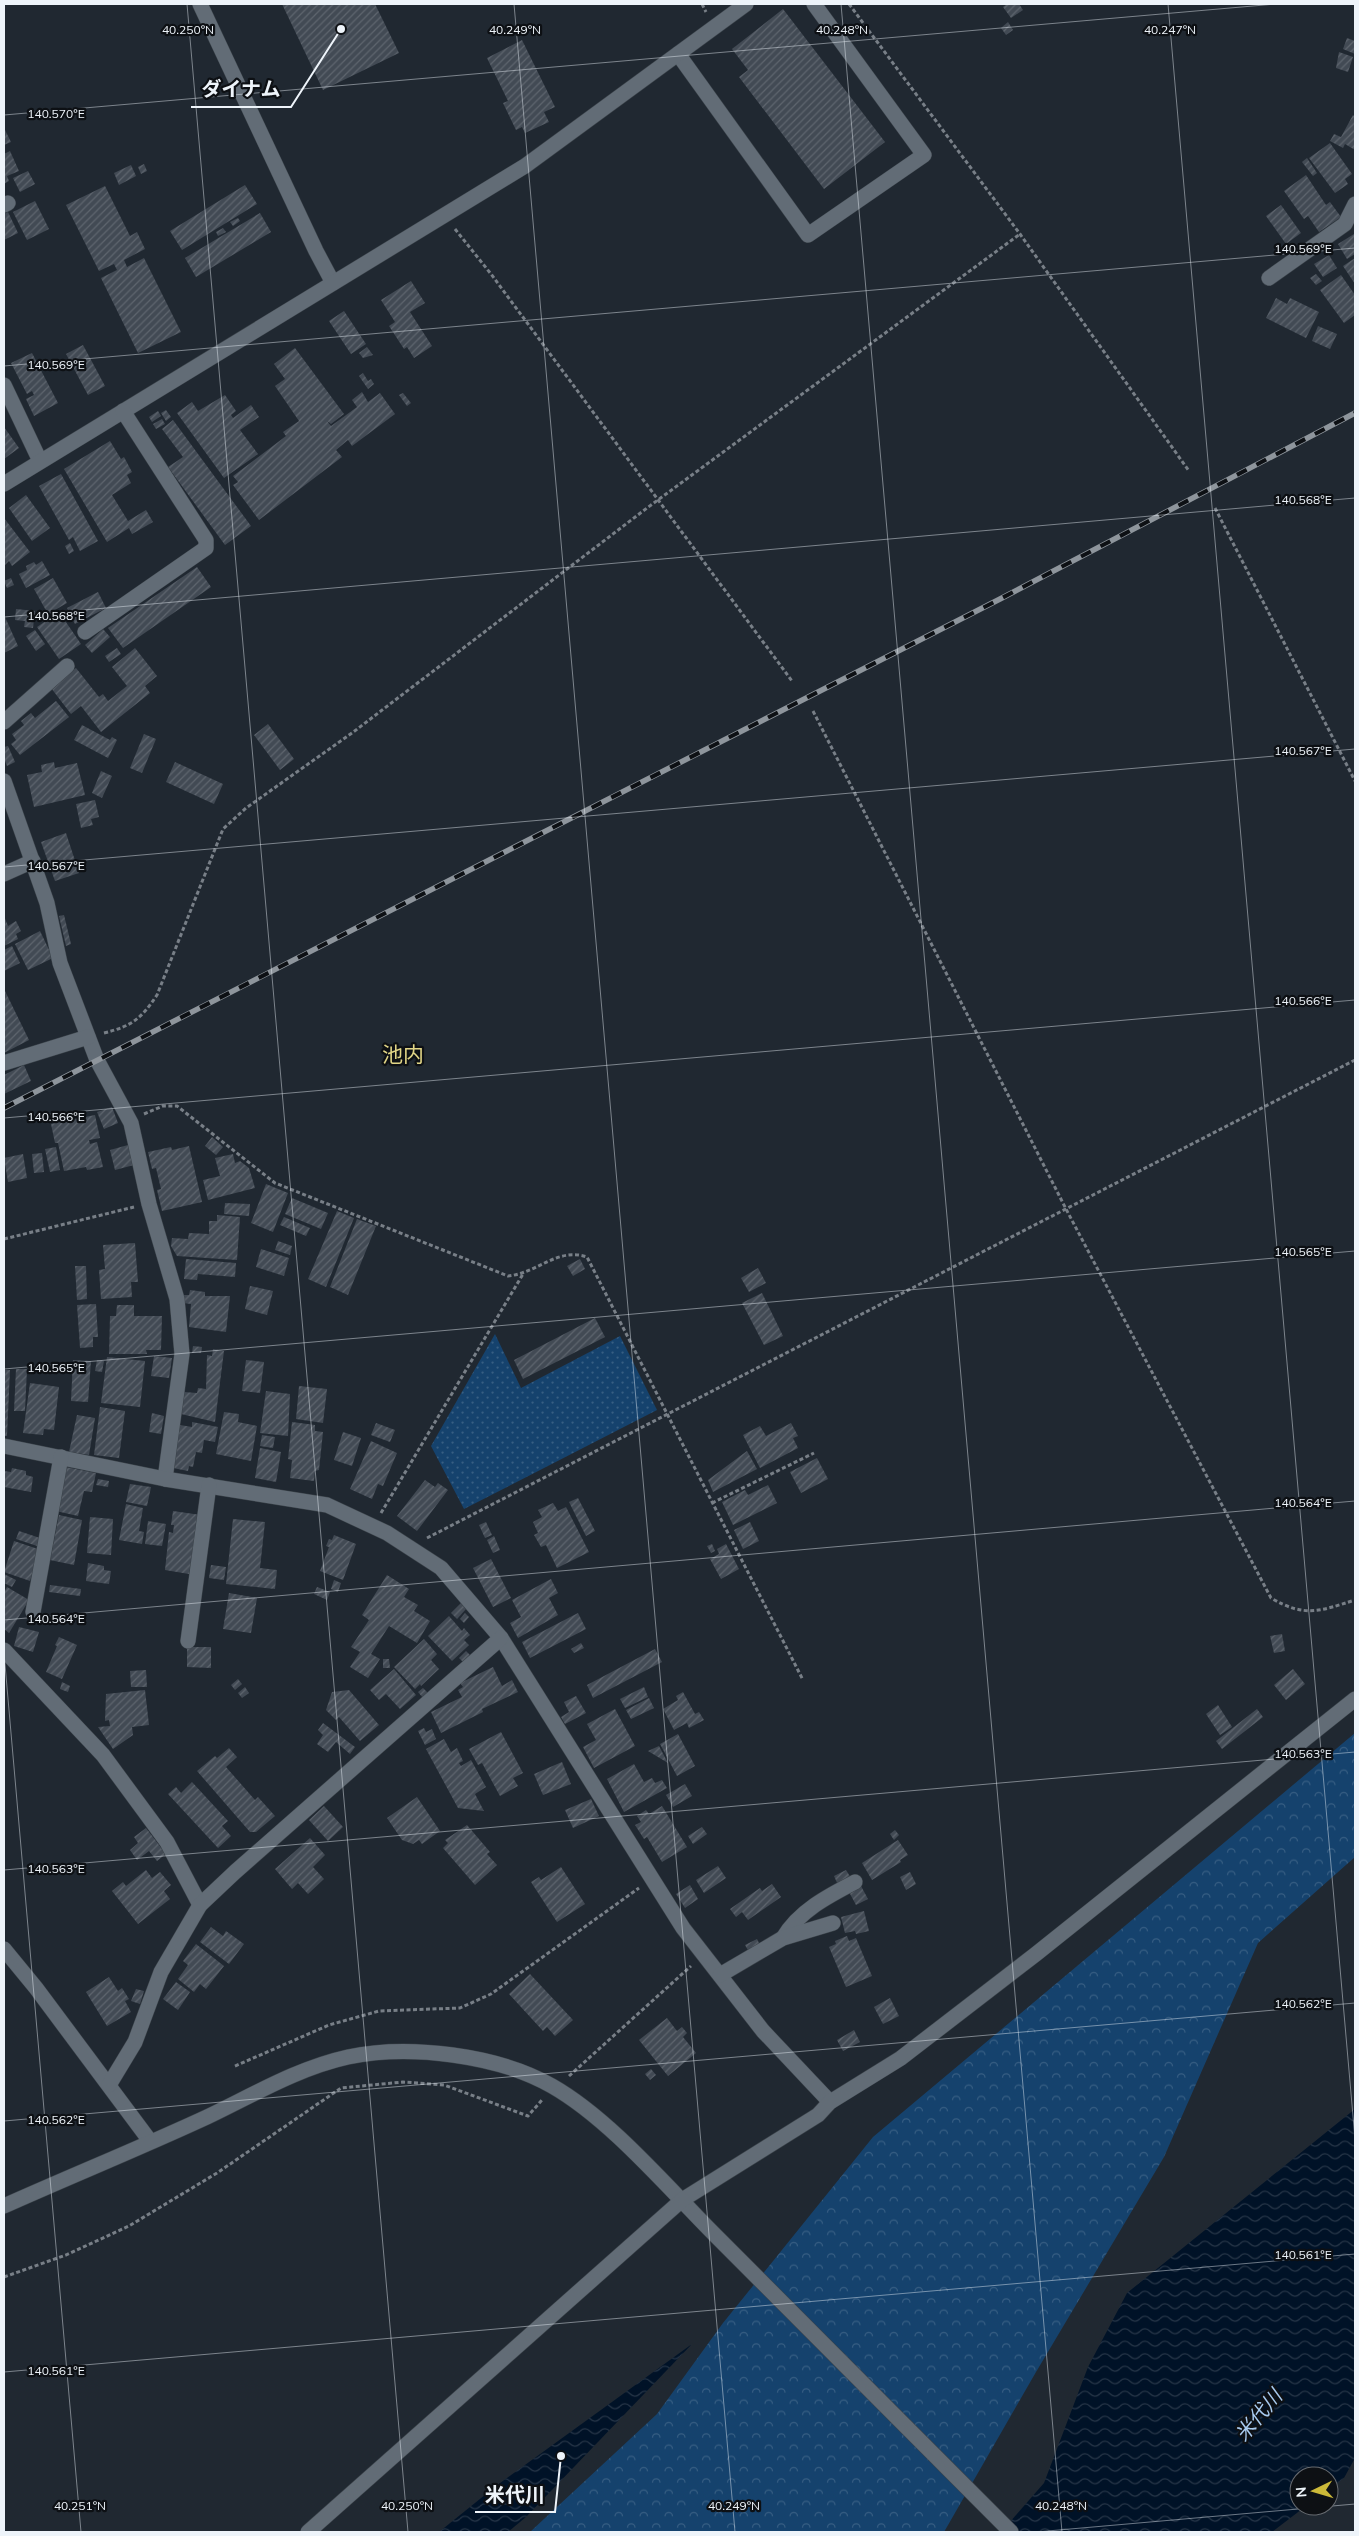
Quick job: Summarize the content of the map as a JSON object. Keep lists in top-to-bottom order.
{
  "districts": ["池内"],
  "water": ["米代川"],
  "places": ["ダイナム", "米代川"],
  "north": "left",
  "coordinates": [
    "40.250°N",
    "40.249°N",
    "40.248°N",
    "40.247°N",
    "140.570°E",
    "140.569°E",
    "140.568°E",
    "140.567°E",
    "140.566°E",
    "140.565°E",
    "140.564°E",
    "140.563°E",
    "140.562°E",
    "140.561°E",
    "40.251°N"
  ]
}
